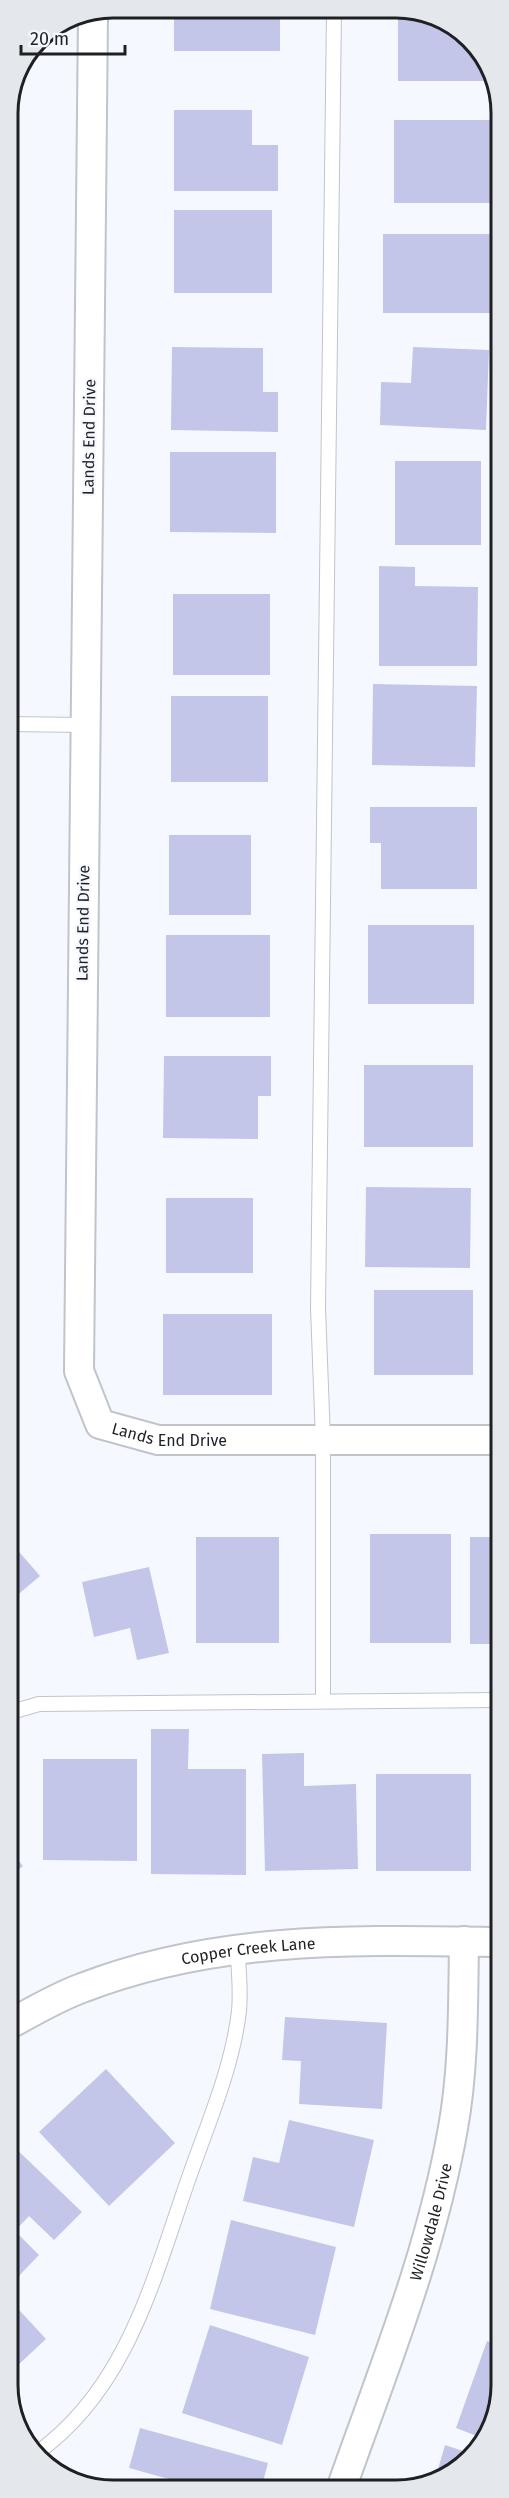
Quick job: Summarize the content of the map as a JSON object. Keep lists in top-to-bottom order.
{
  "streets": {
    "street": ["Lands End Drive", "Copper Creek Lane", "Willowdale Drive"]
  },
  "crossings": [
    ["Copper Creek Lane", "Willowdale Drive"]
  ],
  "scale_bar": "20 m"
}
